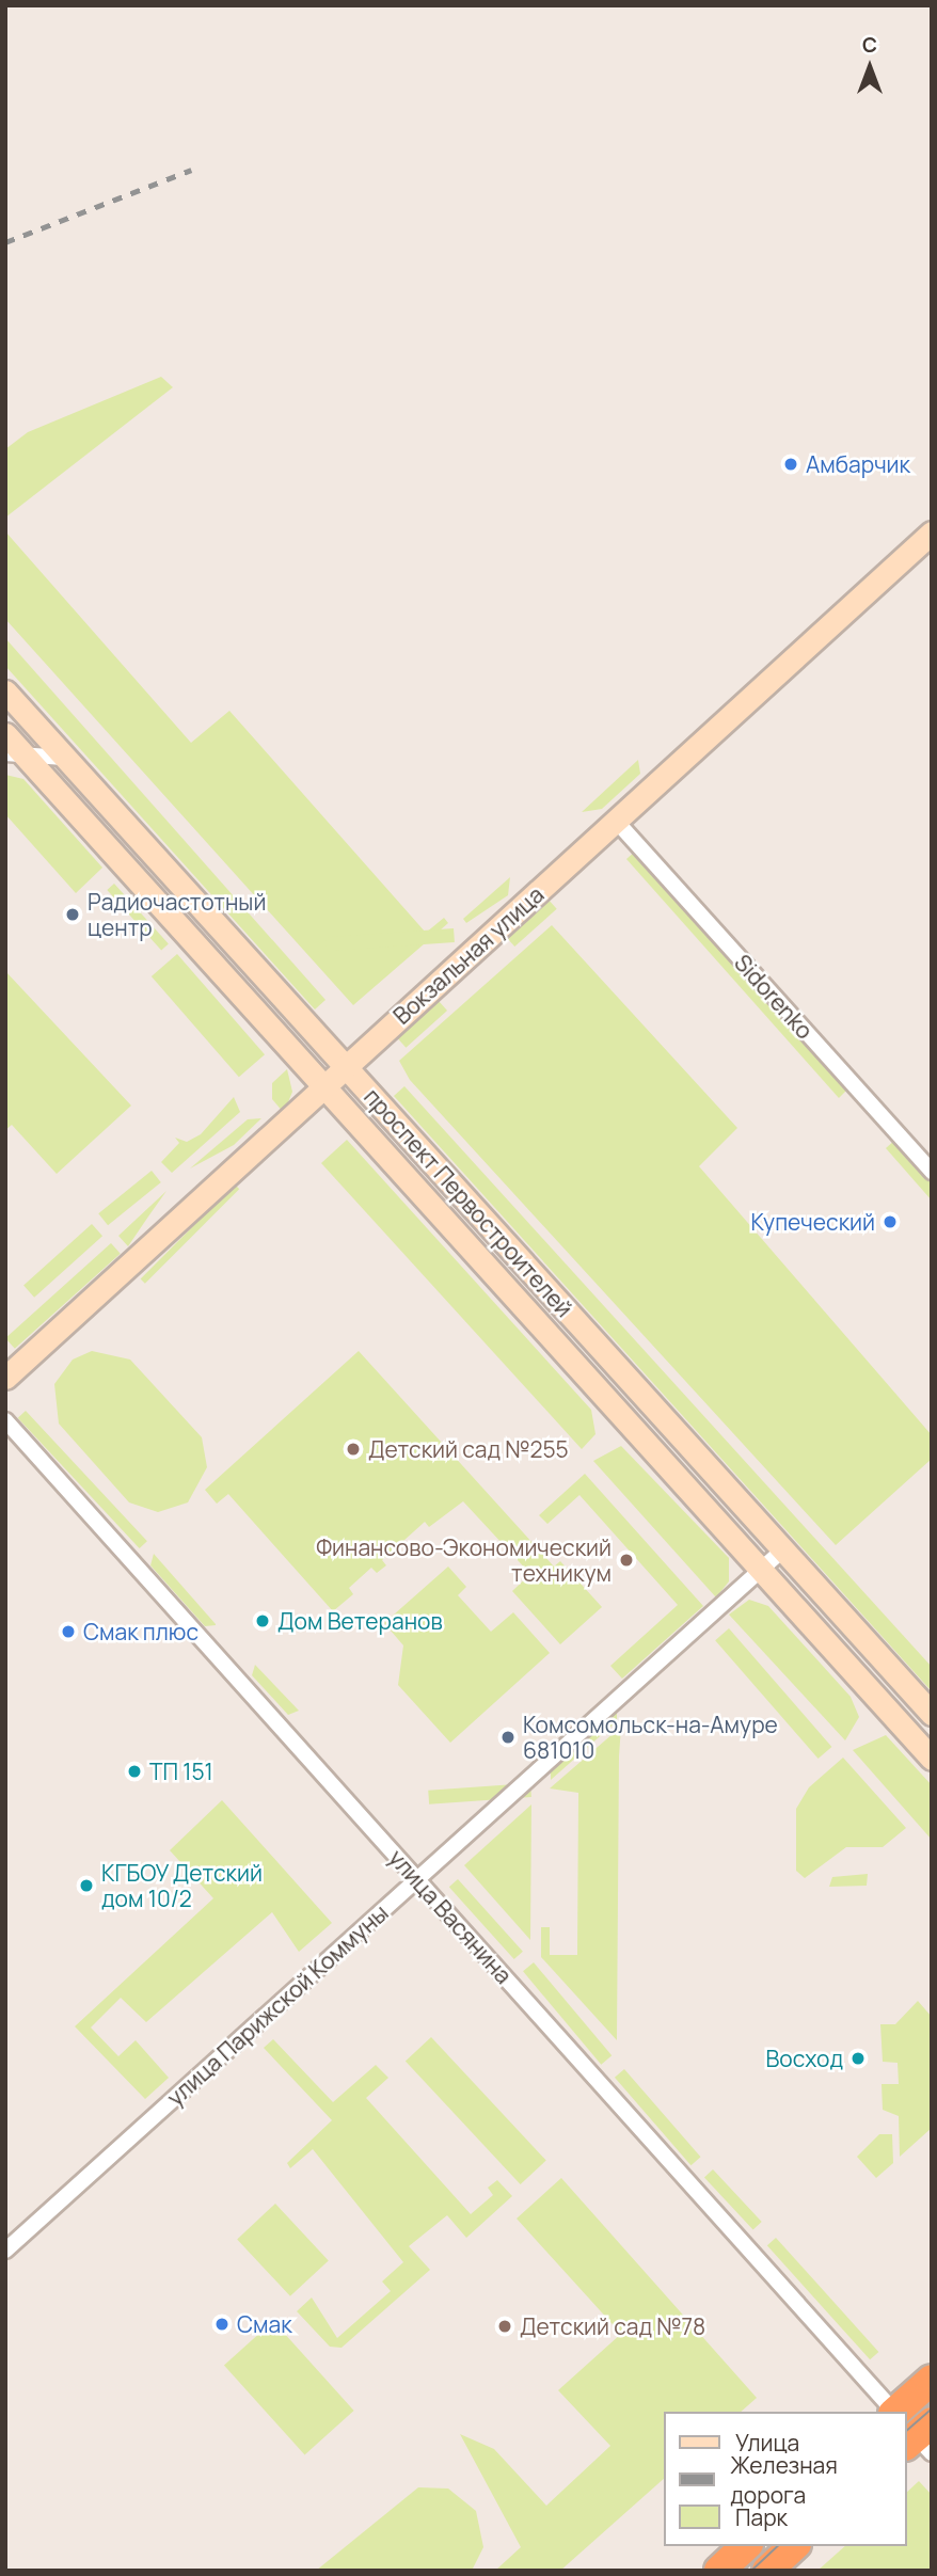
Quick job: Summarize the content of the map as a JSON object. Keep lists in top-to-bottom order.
{
  "streets": {
    "main road": ["Вокзальная улица", "проспект Первостроителей"],
    "street": ["Sidorenko", "улица Васянина", "улица Парижской Коммуны"]
  },
  "crossings": [
    ["Вокзальная улица", "Sidorenko"],
    ["Вокзальная улица", "проспект Первостроителей"],
    ["проспект Первостроителей", "улица Парижской Коммуны"],
    ["улица Васянина", "улица Парижской Коммуны"]
  ],
  "places": [
    "Амбарчик",
    "Радиочастотный центр",
    "Купеческий",
    "Детский сад №255",
    "Финансово-Экономический техникум",
    "Дом Ветеранов",
    "Смак плюс",
    "Комсомольск-на-Амуре 681010",
    "ТП 151",
    "КГБОУ Детский дом 10/2",
    "Восход",
    "Смак",
    "Детский сад №78"
  ],
  "legend": ["Улица", "Железная дорога", "Парк"],
  "north": "top"
}
